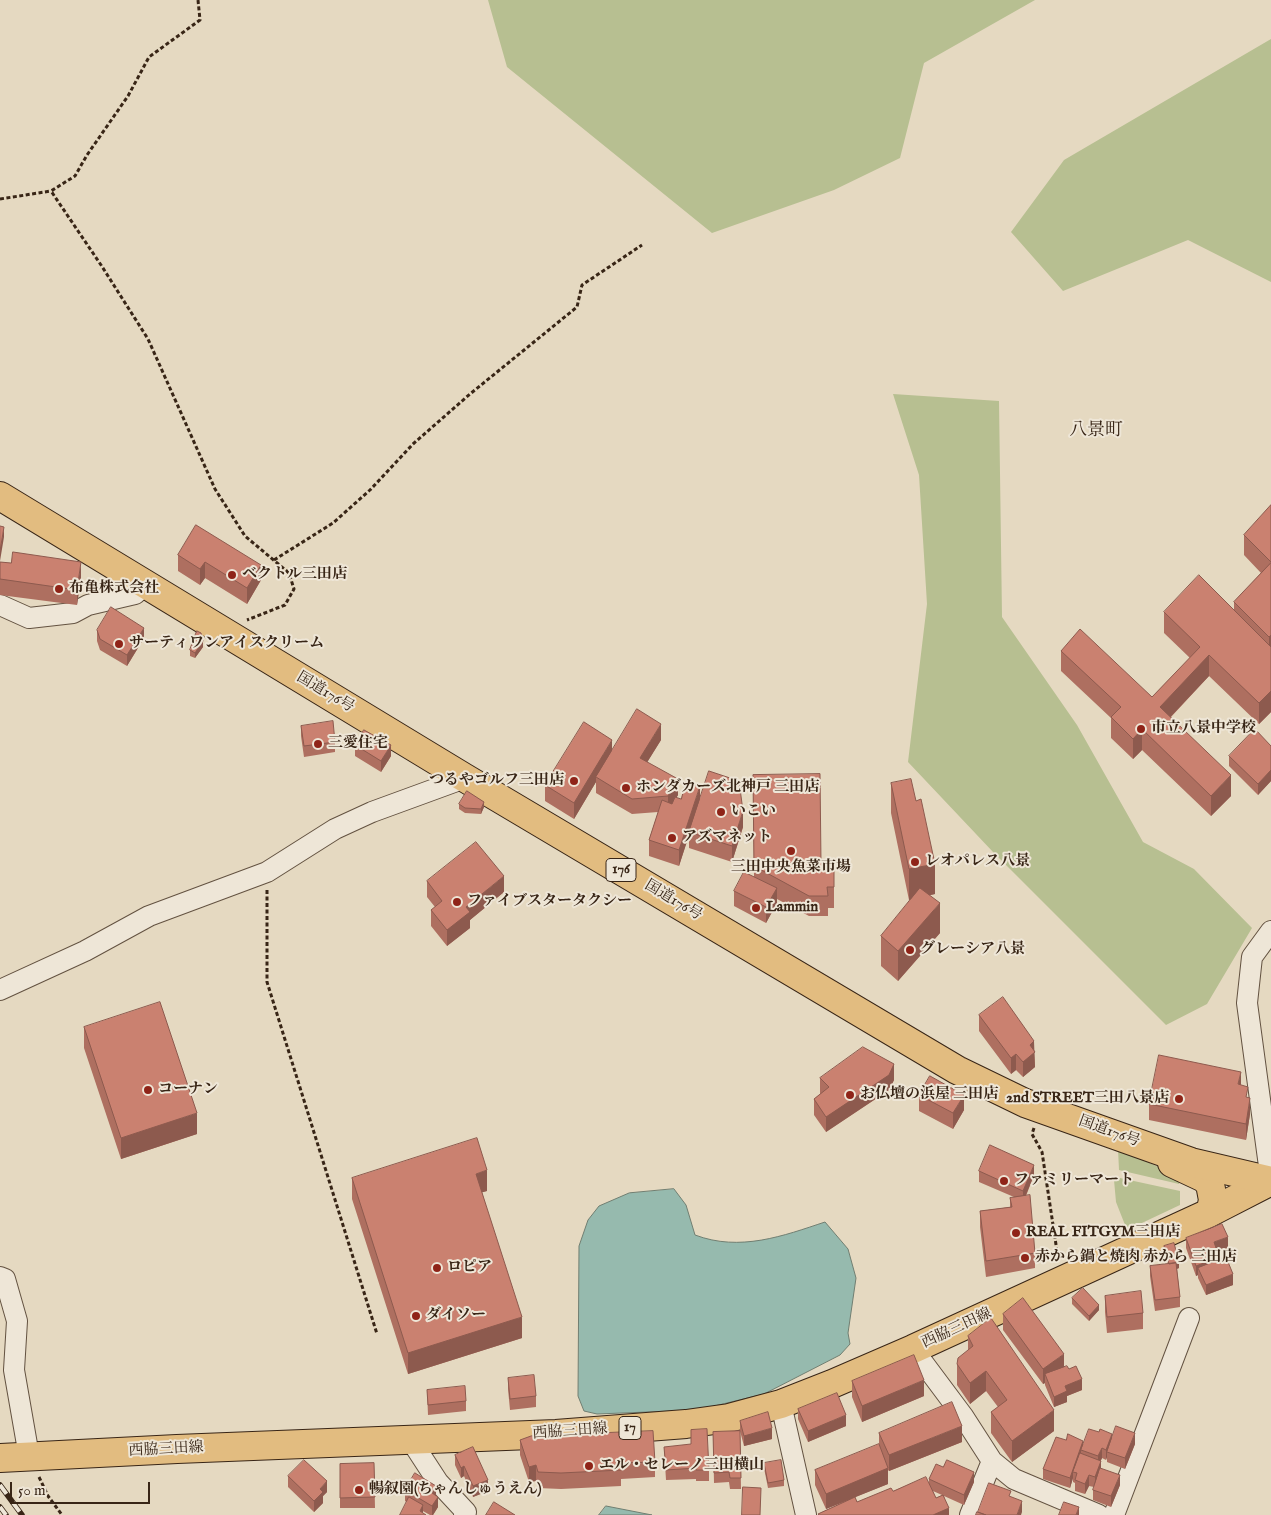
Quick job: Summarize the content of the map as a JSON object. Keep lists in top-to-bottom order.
{
  "streets": {
    "main road": [
      "国道176号",
      "176",
      "西脇三田線",
      "17"
    ]
  },
  "crossings": [
    ["国道176号", "西脇三田線"]
  ],
  "districts": ["八景町"],
  "places": [
    "ベクトル三田店",
    "布亀株式会社",
    "サーティワンアイスクリーム",
    "市立八景中学校",
    "三愛住宅",
    "つるやゴルフ三田店",
    "ホンダカーズ北神戸 三田店",
    "いこい",
    "アズマネット",
    "三田中央魚菜市場",
    "レオパレス八景",
    "ファイブスタータクシー",
    "Lammin",
    "グレーシア八景",
    "コーナン",
    "お仏壇の浜屋 三田店",
    "2nd STREET三田八景店",
    "ファミリーマート",
    "REAL FITGYM三田店",
    "赤から鍋と焼肉 赤から 三田店",
    "ロピア",
    "ダイソー",
    "エル・セレーノ三田横山",
    "暢叙園(ちゃんしゅうえん)"
  ],
  "scale_bar": "50 m"
}
